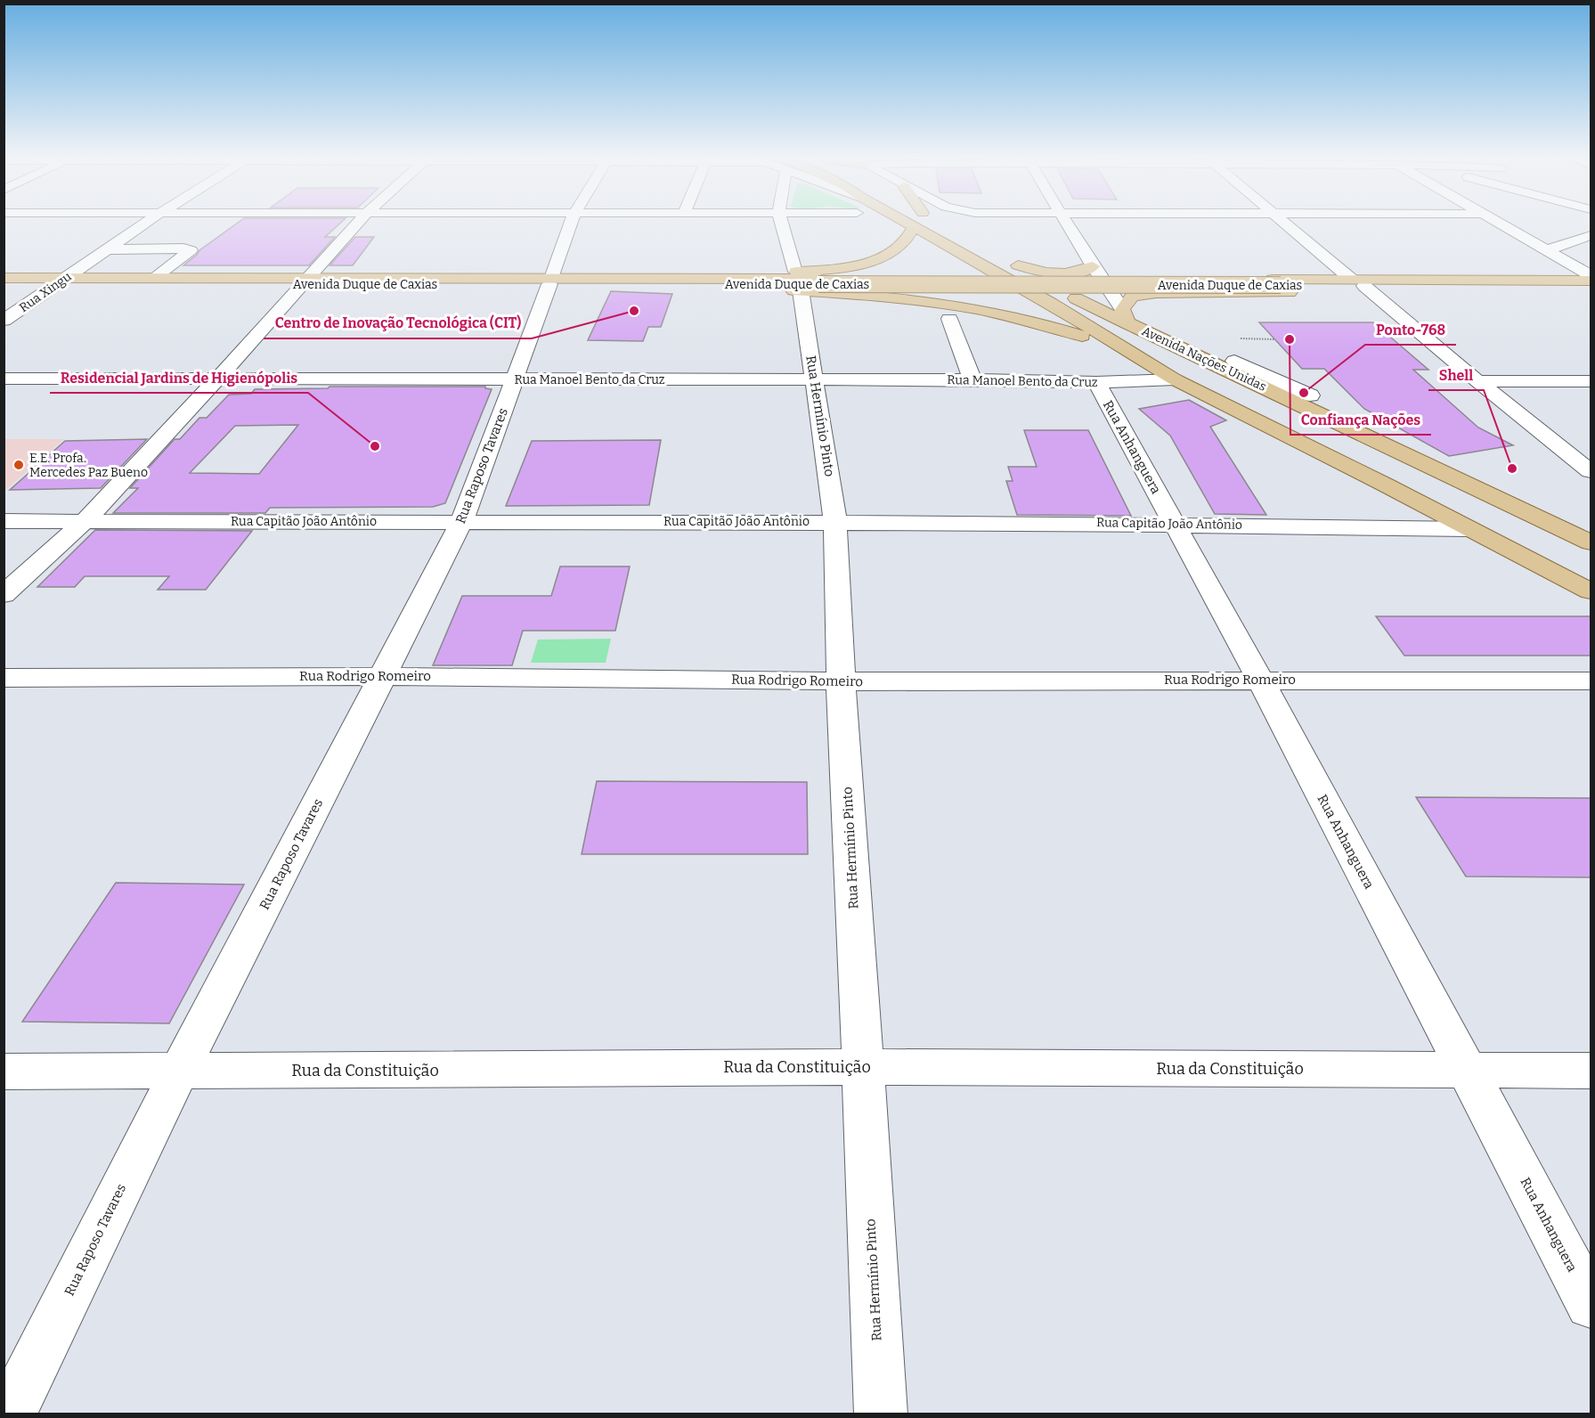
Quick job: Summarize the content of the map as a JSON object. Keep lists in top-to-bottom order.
{
  "streets": {
    "main road": ["Avenida Duque de Caxias", "Avenida Nações Unidas"],
    "street": [
      "Rua Xingu",
      "Rua Manoel Bento da Cruz",
      "Rua Hermínio Pinto",
      "Rua Anhanguera",
      "Rua Raposo Tavares",
      "Rua Capitão João Antônio",
      "Rua Rodrigo Romeiro",
      "Rua da Constituição"
    ]
  },
  "crossings": [
    ["Avenida Duque de Caxias", "Rua Xingu"],
    ["Avenida Duque de Caxias", "Rua Hermínio Pinto"],
    ["Avenida Duque de Caxias", "Rua Raposo Tavares"],
    ["Avenida Nações Unidas", "Rua Manoel Bento da Cruz"],
    ["Avenida Nações Unidas", "Rua Capitão João Antônio"],
    ["Rua Manoel Bento da Cruz", "Rua Hermínio Pinto"],
    ["Rua Manoel Bento da Cruz", "Rua Anhanguera"],
    ["Rua Manoel Bento da Cruz", "Rua Raposo Tavares"],
    ["Rua Hermínio Pinto", "Rua Capitão João Antônio"],
    ["Rua Hermínio Pinto", "Rua Rodrigo Romeiro"],
    ["Rua Hermínio Pinto", "Rua da Constituição"],
    ["Rua Anhanguera", "Rua Capitão João Antônio"],
    ["Rua Anhanguera", "Rua Rodrigo Romeiro"],
    ["Rua Anhanguera", "Rua da Constituição"],
    ["Rua Raposo Tavares", "Rua Capitão João Antônio"],
    ["Rua Raposo Tavares", "Rua Rodrigo Romeiro"],
    ["Rua Raposo Tavares", "Rua da Constituição"]
  ],
  "places": [
    "Centro de Inovação Tecnológica (CIT)",
    "Confiança Nações",
    "Ponto-768",
    "Residencial Jardins de Higienópolis",
    "E.E. Profa. Mercedes Paz Bueno",
    "Shell"
  ]
}
